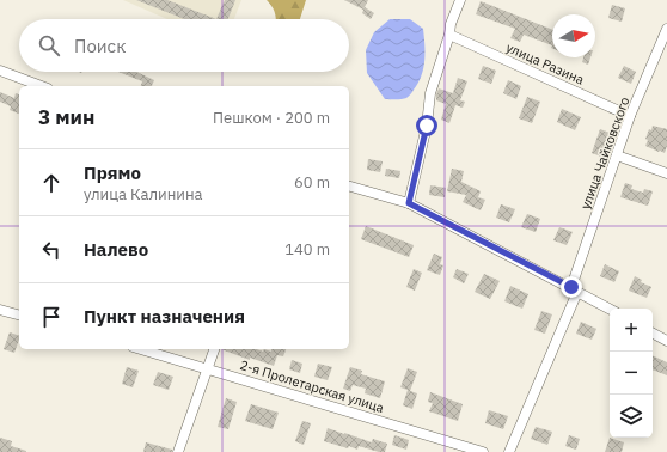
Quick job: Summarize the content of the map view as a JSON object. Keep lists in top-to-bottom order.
{
  "streets": {
    "street": ["улица Разина", "улица Чайковского", "2-я Пролетарская улица"]
  },
  "crossings": [
    ["улица Разина", "улица Чайковского"]
  ],
  "north": "right",
  "page": {
    "search": "Поиск",
    "heading": ["3 мин", "Пешком · 200 m"],
    "list": [
      ["Прямо", "улица Калинина", "60 m"],
      ["Налево", "140 m"],
      "Пункт назначения"
    ],
    "map_buttons": ["+", "−"]
  }
}
